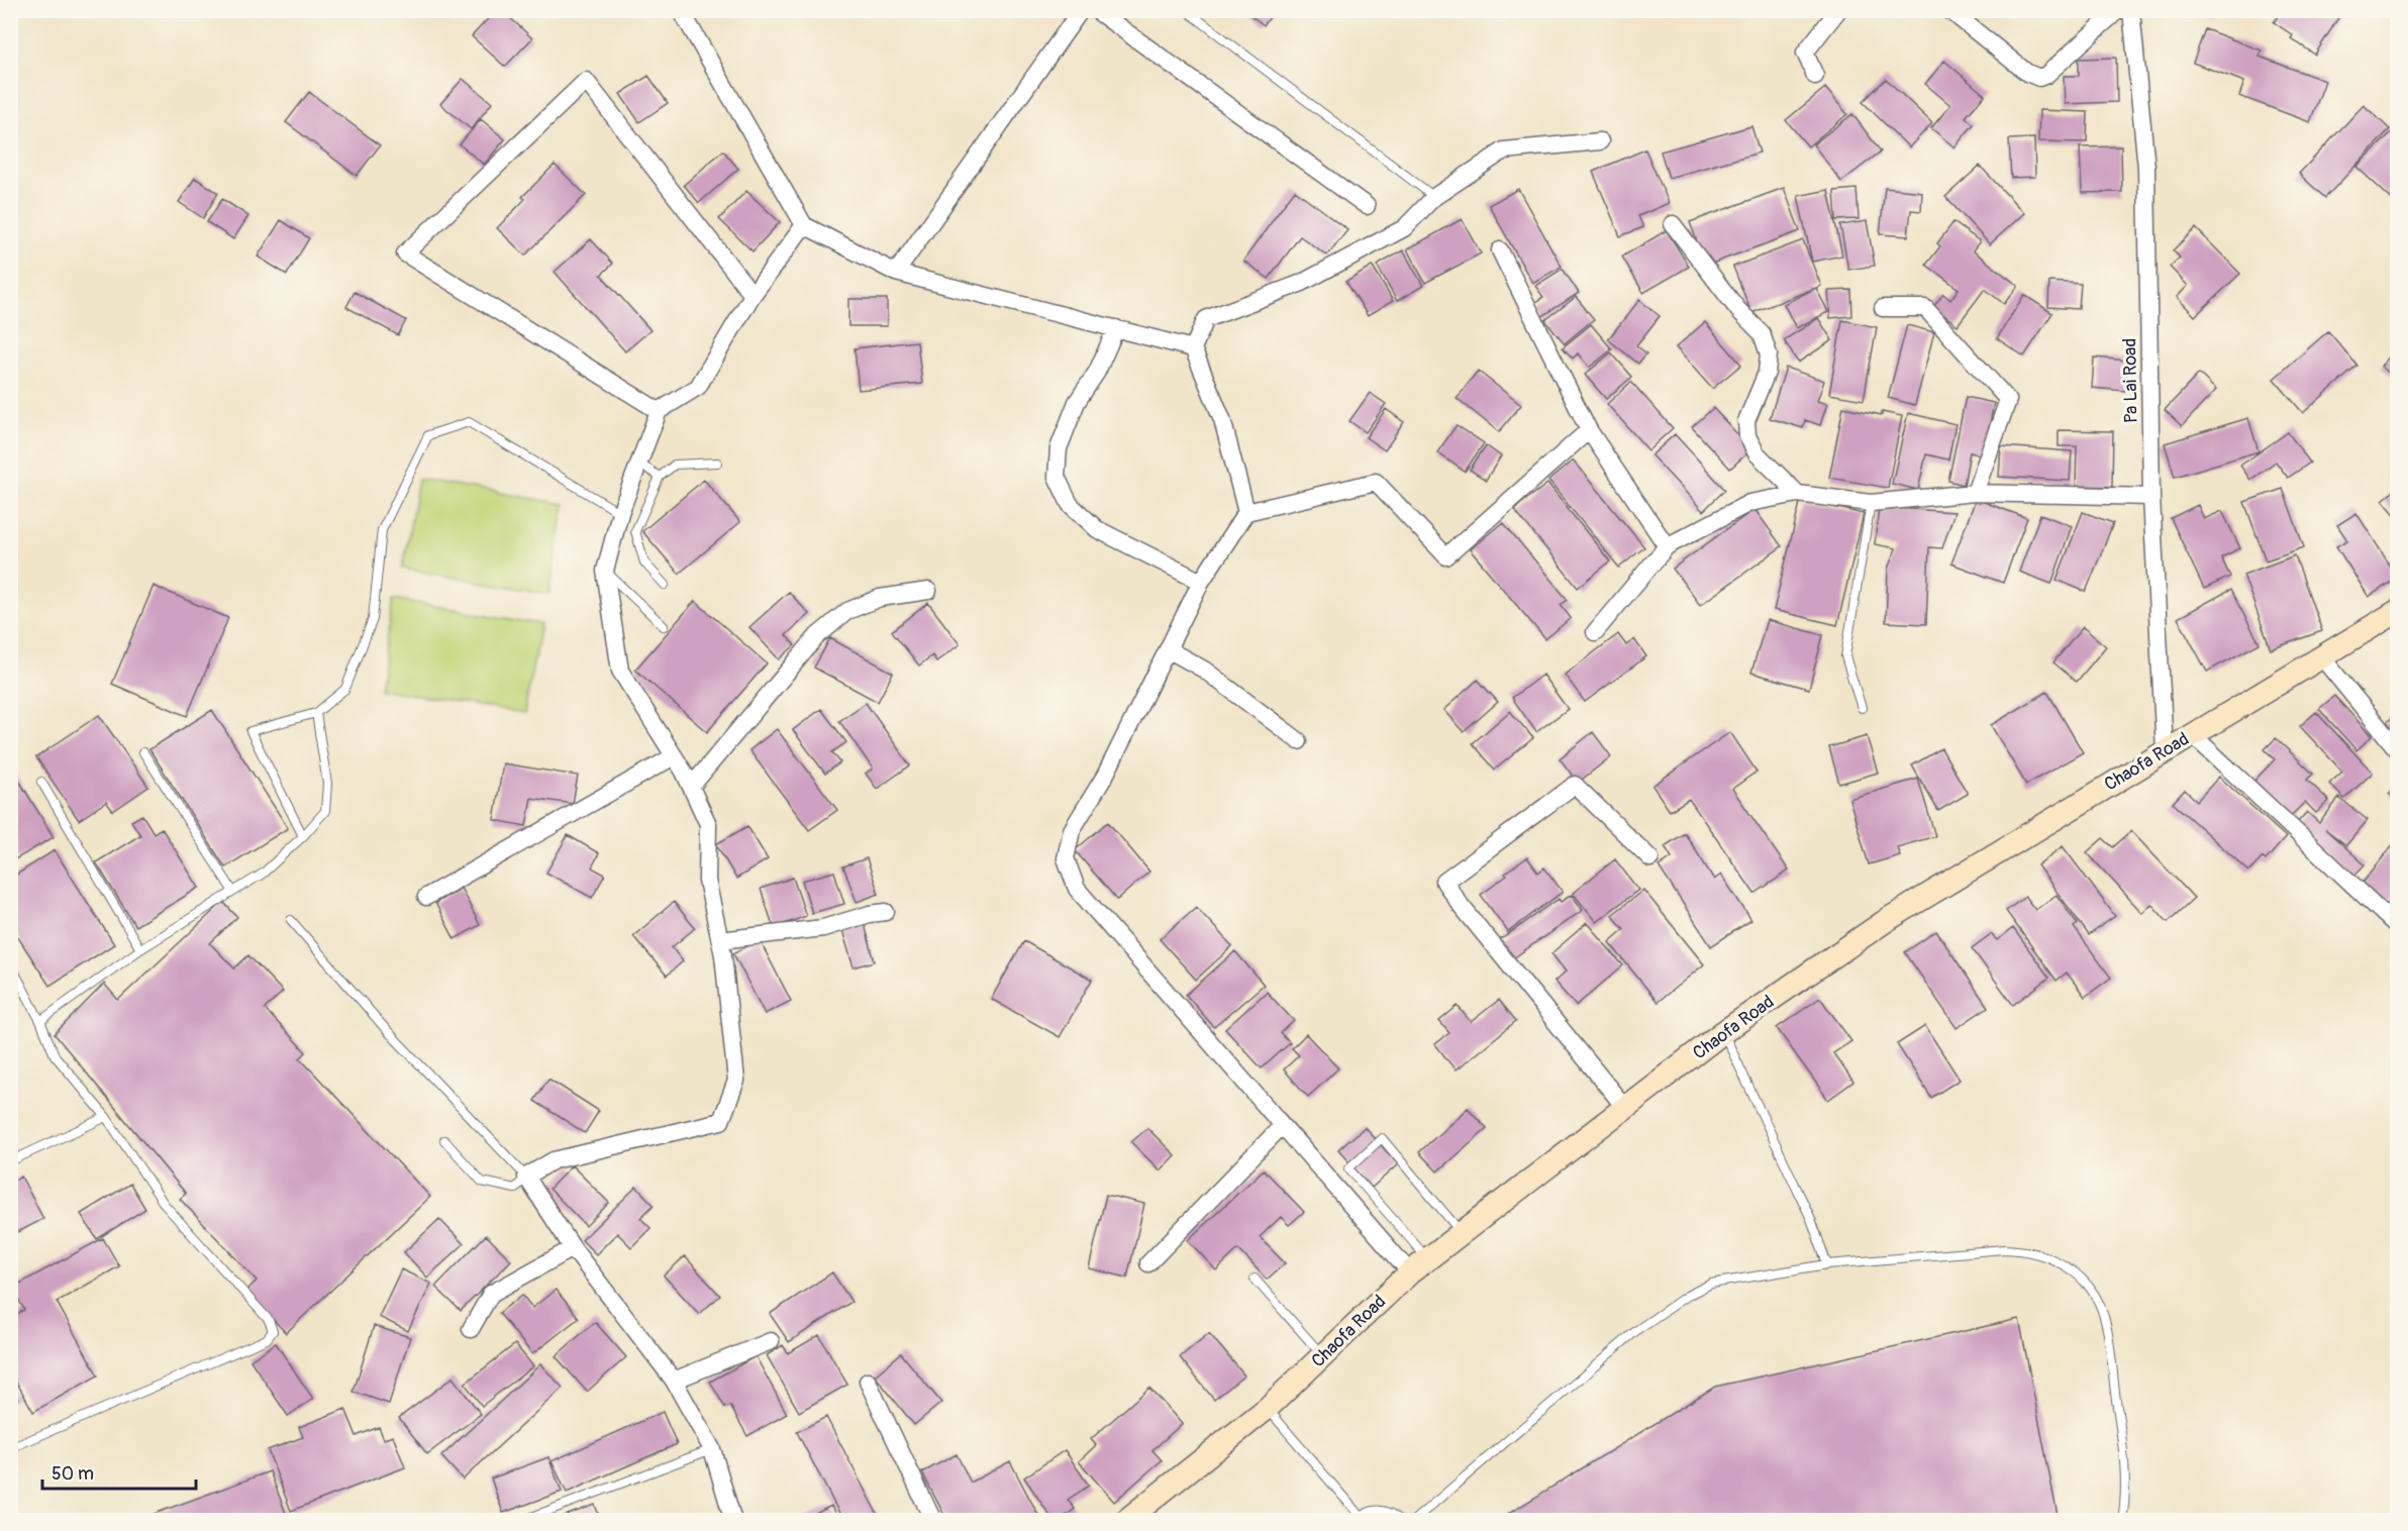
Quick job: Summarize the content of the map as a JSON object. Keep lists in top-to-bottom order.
{
  "streets": {
    "main road": ["Chaofa Road"],
    "street": ["Pa Lai Road"]
  },
  "crossings": [
    ["Pa Lai Road", "Chaofa Road"]
  ],
  "scale_bar": "50 m"
}
